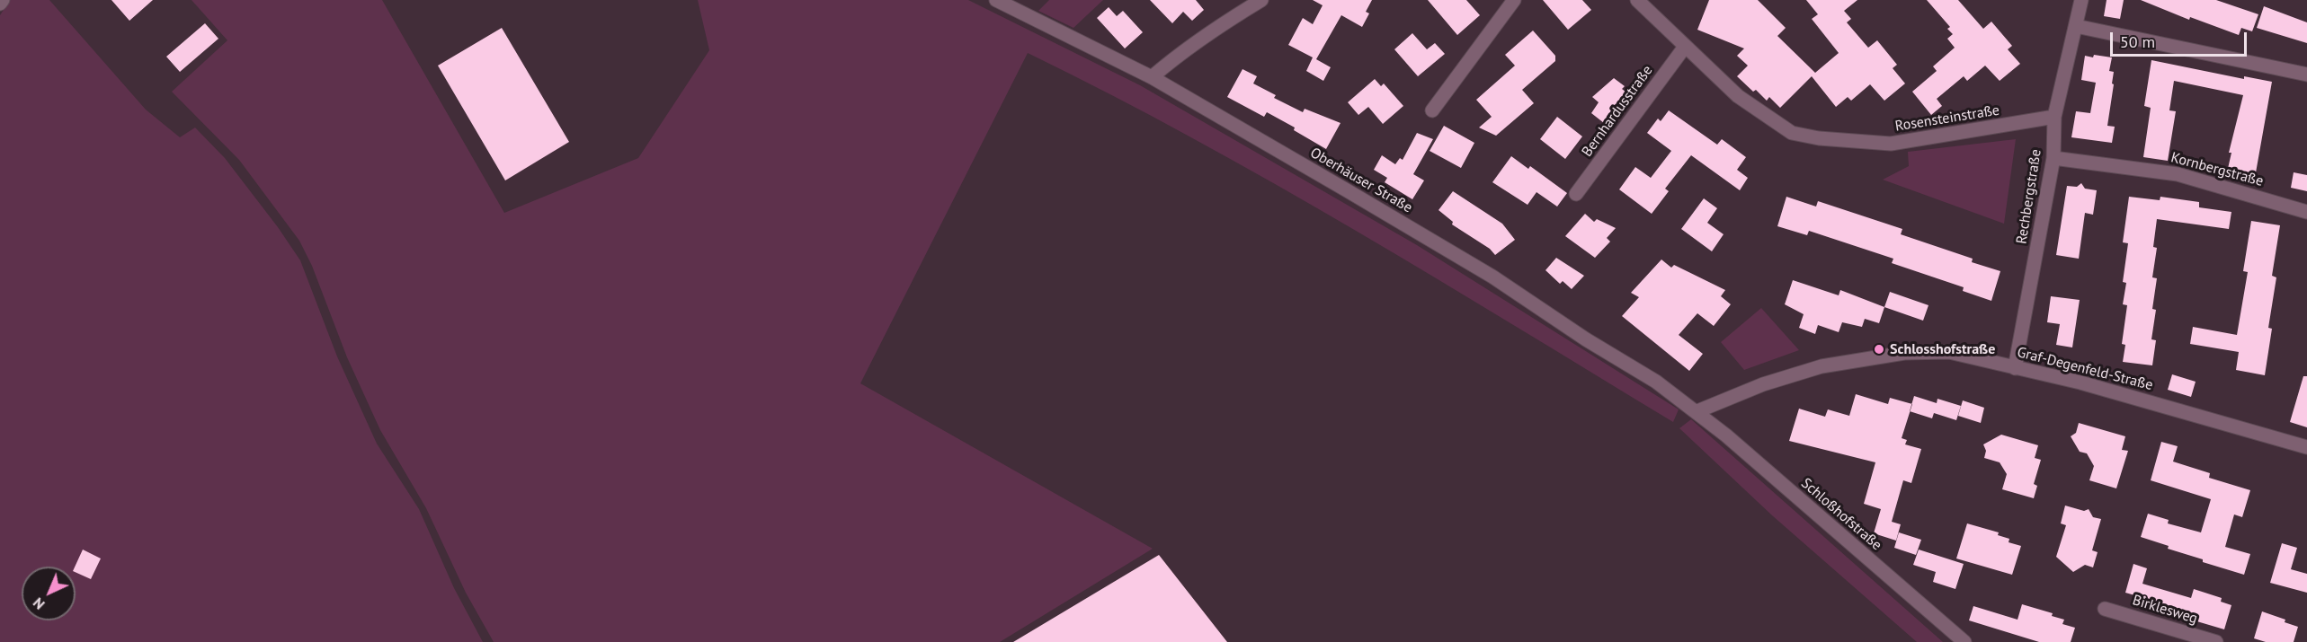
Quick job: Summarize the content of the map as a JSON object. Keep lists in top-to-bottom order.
{
  "streets": {
    "street": [
      "Bernhardusstraße",
      "Rosensteinstraße",
      "Kornbergstraße",
      "Oberhäuser Straße",
      "Rechbergstraße",
      "Graf-Degenfeld-Straße",
      "Schloßhofstraße",
      "Birklesweg"
    ]
  },
  "crossings": [
    ["Bernhardusstraße", "Rosensteinstraße"],
    ["Rosensteinstraße", "Rechbergstraße"],
    ["Kornbergstraße", "Rechbergstraße"],
    ["Oberhäuser Straße", "Graf-Degenfeld-Straße"],
    ["Oberhäuser Straße", "Schloßhofstraße"],
    ["Rechbergstraße", "Graf-Degenfeld-Straße"],
    ["Graf-Degenfeld-Straße", "Schloßhofstraße"]
  ],
  "places": ["Schlosshofstraße"],
  "scale_bar": "50 m",
  "north": "bottom left"
}
